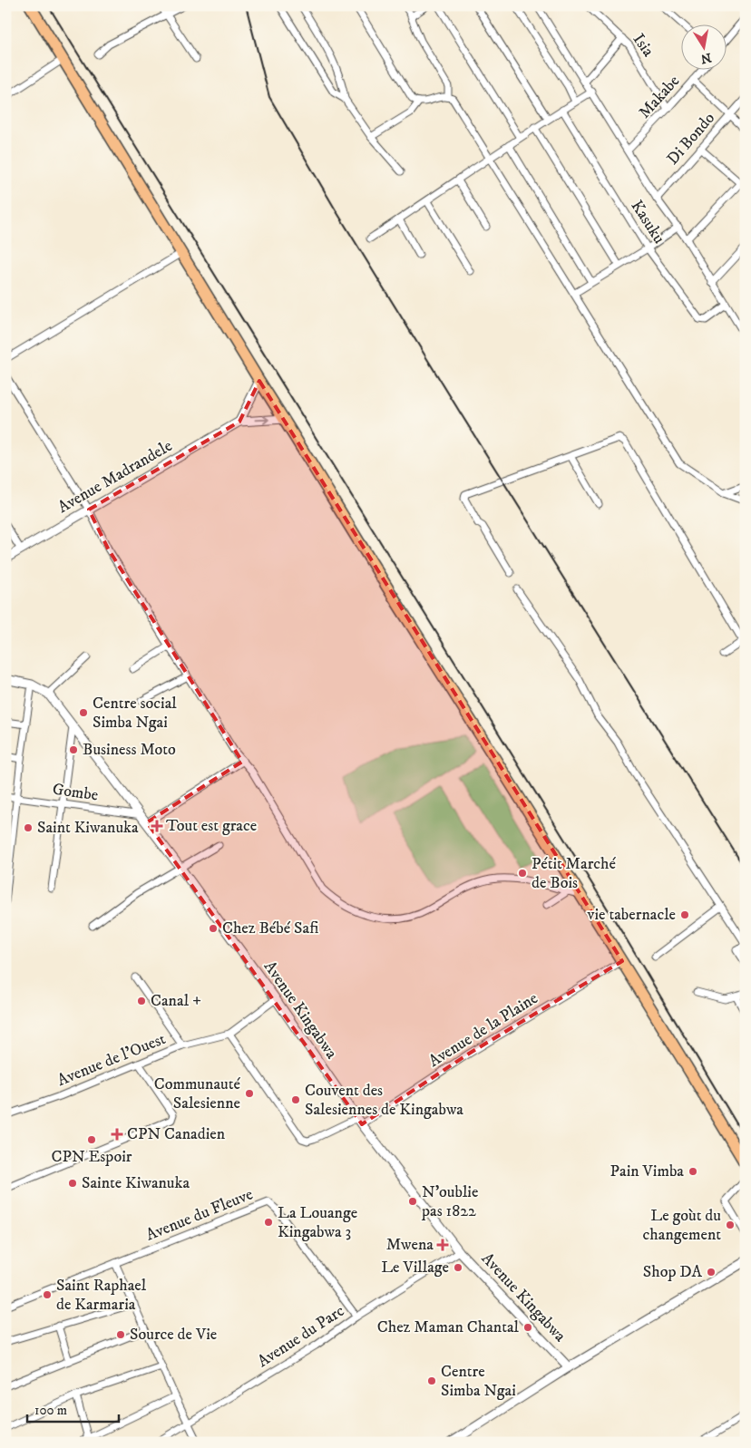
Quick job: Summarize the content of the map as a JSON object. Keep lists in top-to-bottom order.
{
  "streets": {
    "street": [
      "Isia",
      "Makabe",
      "Di Bondo",
      "Kasuku",
      "Avenue Madrandele",
      "Gombe",
      "Avenue Kingabwa",
      "Avenue de la Plaine",
      "Avenue de l'Ouest",
      "Avenue du Fleuve",
      "Avenue du Parc"
    ]
  },
  "crossings": [
    ["Isia", "Makabe"],
    ["Gombe", "Avenue Kingabwa"],
    ["Avenue Kingabwa", "Avenue de la Plaine"],
    ["Avenue Kingabwa", "Avenue de l'Ouest"],
    ["Avenue Kingabwa", "Avenue du Parc"],
    ["Avenue de la Plaine", "Avenue de l'Ouest"],
    ["Avenue du Fleuve", "Avenue du Parc"]
  ],
  "places": {
    "other": [
      "Centre social Simba Ngai",
      "Business Moto",
      "Saint Kiwanuka",
      "Pétit Marché de Bois",
      "vie tabernacle",
      "Chez Bébé Safi",
      "Canal +",
      "Communauté Salesienne",
      "Couvent des Salesiennes de Kingabwa",
      "CPN Espoir",
      "Pain Vimba",
      "Sainte Kiwanuka",
      "N'oublie pas 1822",
      "La Louange Kingabwa 3",
      "Le goùt du changement",
      "Le Village",
      "Shop DA",
      "Saint Raphael de Karmaria",
      "Chez Maman Chantal",
      "Source de Vie",
      "Centre Simba Ngai"
    ],
    "health": ["Tout est grace", "CPN Canadien", "Mwena"]
  },
  "scale_bar": "100 m",
  "north": "bottom"
}
